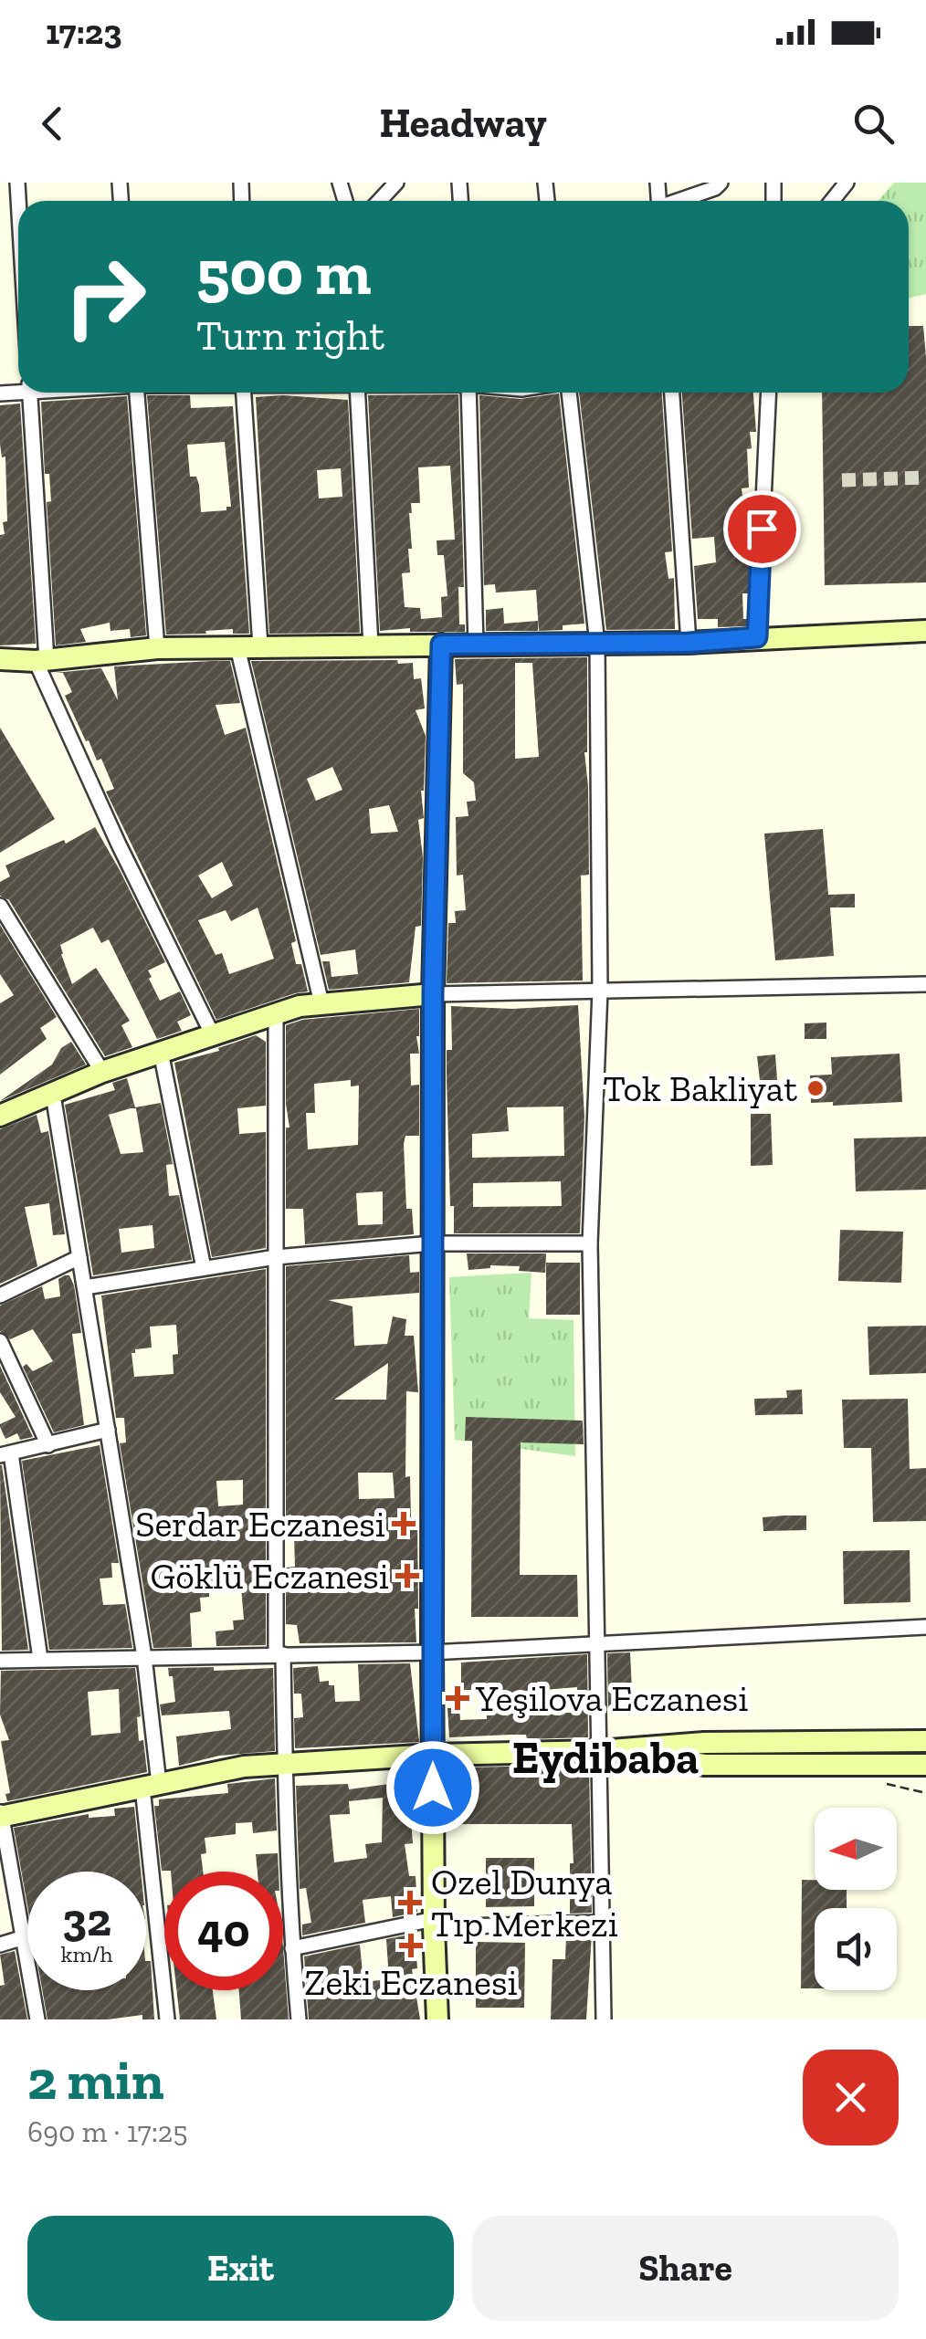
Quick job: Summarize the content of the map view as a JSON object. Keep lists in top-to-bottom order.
{
  "districts": ["Eydibaba"],
  "places": {
    "other": ["Tok Bakliyat"],
    "health": [
      "Serdar Eczanesi",
      "Göklü Eczanesi",
      "Yeşilova Eczanesi",
      "Ozel Dunya Tıp Merkezi",
      "Zeki Eczanesi"
    ]
  },
  "north": "left",
  "page": {
    "status": "17:23",
    "header": "Headway",
    "turn": ["500 m", "Turn right"],
    "speed": "32 km/h",
    "limit": "40",
    "heading": ["2 min", "690 m · 17:25"],
    "buttons": ["Exit", "Share"]
  }
}
